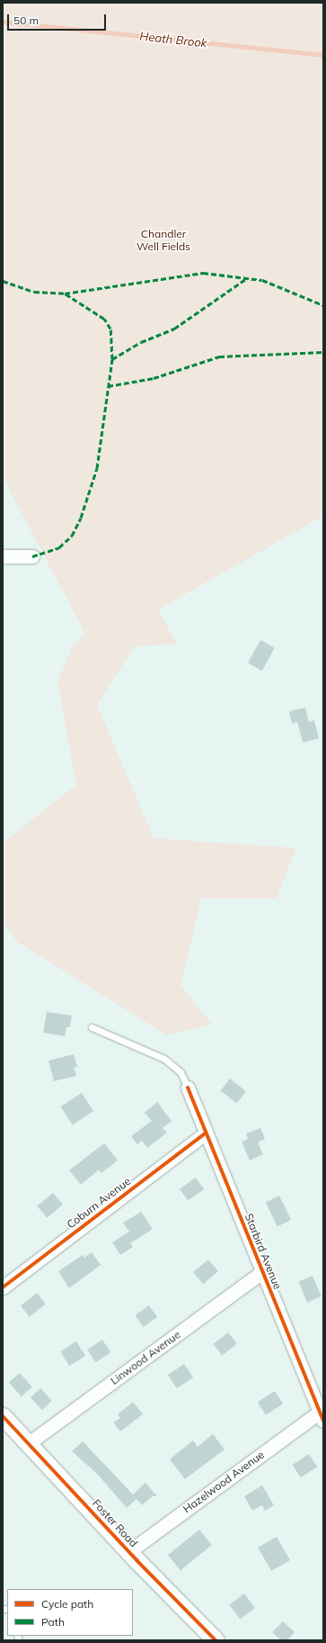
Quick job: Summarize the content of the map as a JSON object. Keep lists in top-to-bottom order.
{
  "streets": {
    "street": [
      "Coburn Avenue",
      "Starbird Avenue",
      "Linwood Avenue",
      "Hazelwood Avenue",
      "Foster Road"
    ]
  },
  "crossings": [
    ["Coburn Avenue", "Starbird Avenue"],
    ["Starbird Avenue", "Linwood Avenue"],
    ["Starbird Avenue", "Hazelwood Avenue"],
    ["Linwood Avenue", "Foster Road"],
    ["Hazelwood Avenue", "Foster Road"]
  ],
  "water": ["Heath Brook"],
  "parks": ["Chandler Well Fields"],
  "legend": ["Cycle path", "Path"],
  "scale_bar": "50 m"
}
